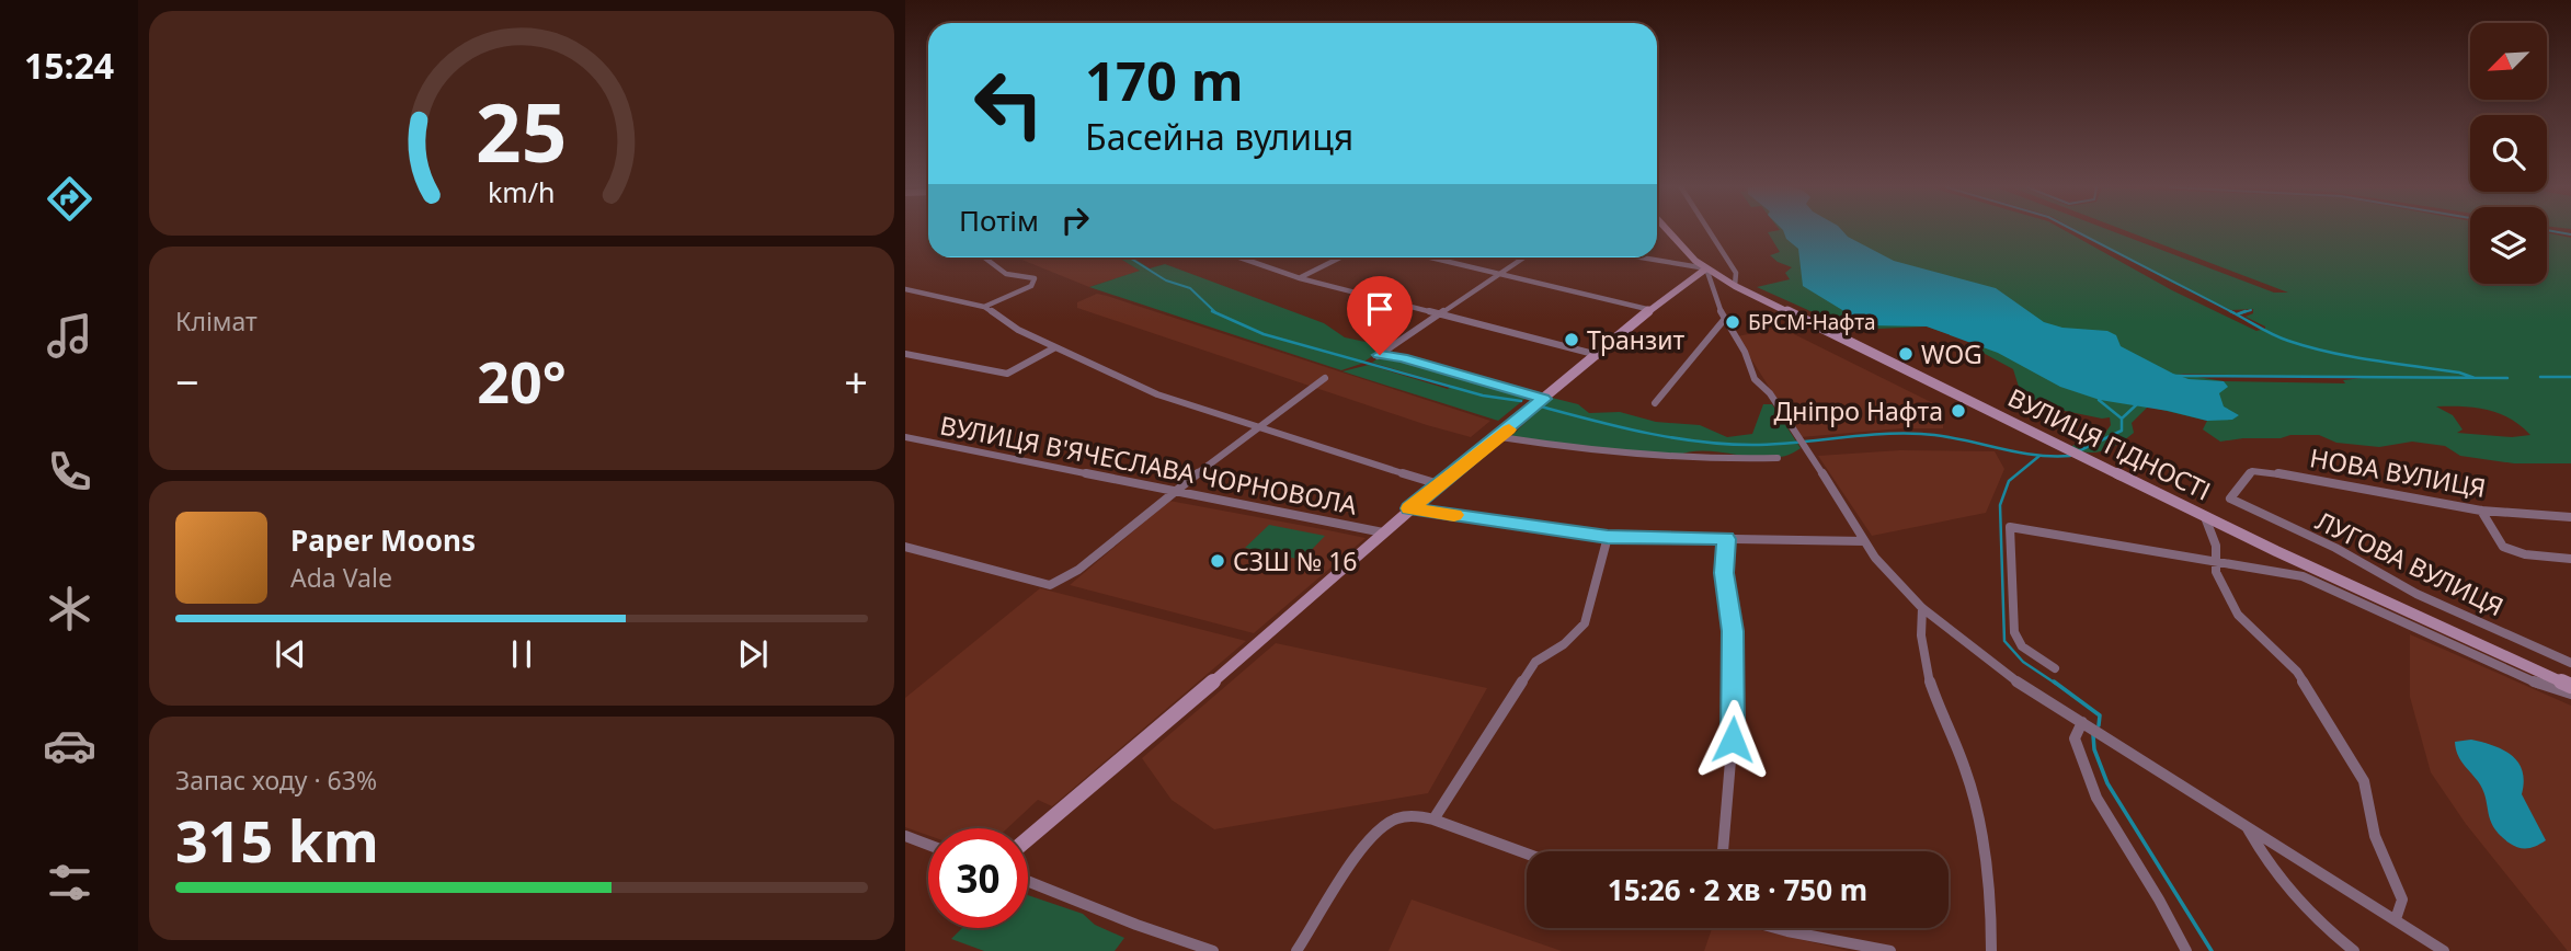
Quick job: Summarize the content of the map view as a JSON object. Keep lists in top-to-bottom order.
{
  "streets": {
    "main road": ["ВУЛИЦЯ ГІДНОСТІ"],
    "street": ["ВУЛИЦЯ В'ЯЧЕСЛАВА ЧОРНОВОЛА", "НОВА ВУЛИЦЯ", "ЛУГОВА ВУЛИЦЯ"]
  },
  "crossings": [
    ["НОВА ВУЛИЦЯ", "ЛУГОВА ВУЛИЦЯ"]
  ],
  "places": [
    "БРСМ-Нафта",
    "Транзит",
    "WOG",
    "Дніпро Нафта",
    "СЗШ № 16"
  ],
  "north": "bottom left",
  "page": {
    "tabs": "15:24",
    "turn": ["170 m", "Басейна вулиця"],
    "then": "Потім",
    "tile": [
      "Клімат",
      ["Запас ходу · 63%", "315 km"]
    ],
    "heat": ["−", "20°", "+"],
    "song": ["Paper Moons", "Ada Vale"],
    "limit": "30",
    "trip": "15:26 · 2 хв · 750 m",
    "gauge": ["25", "km/h"]
  }
}
